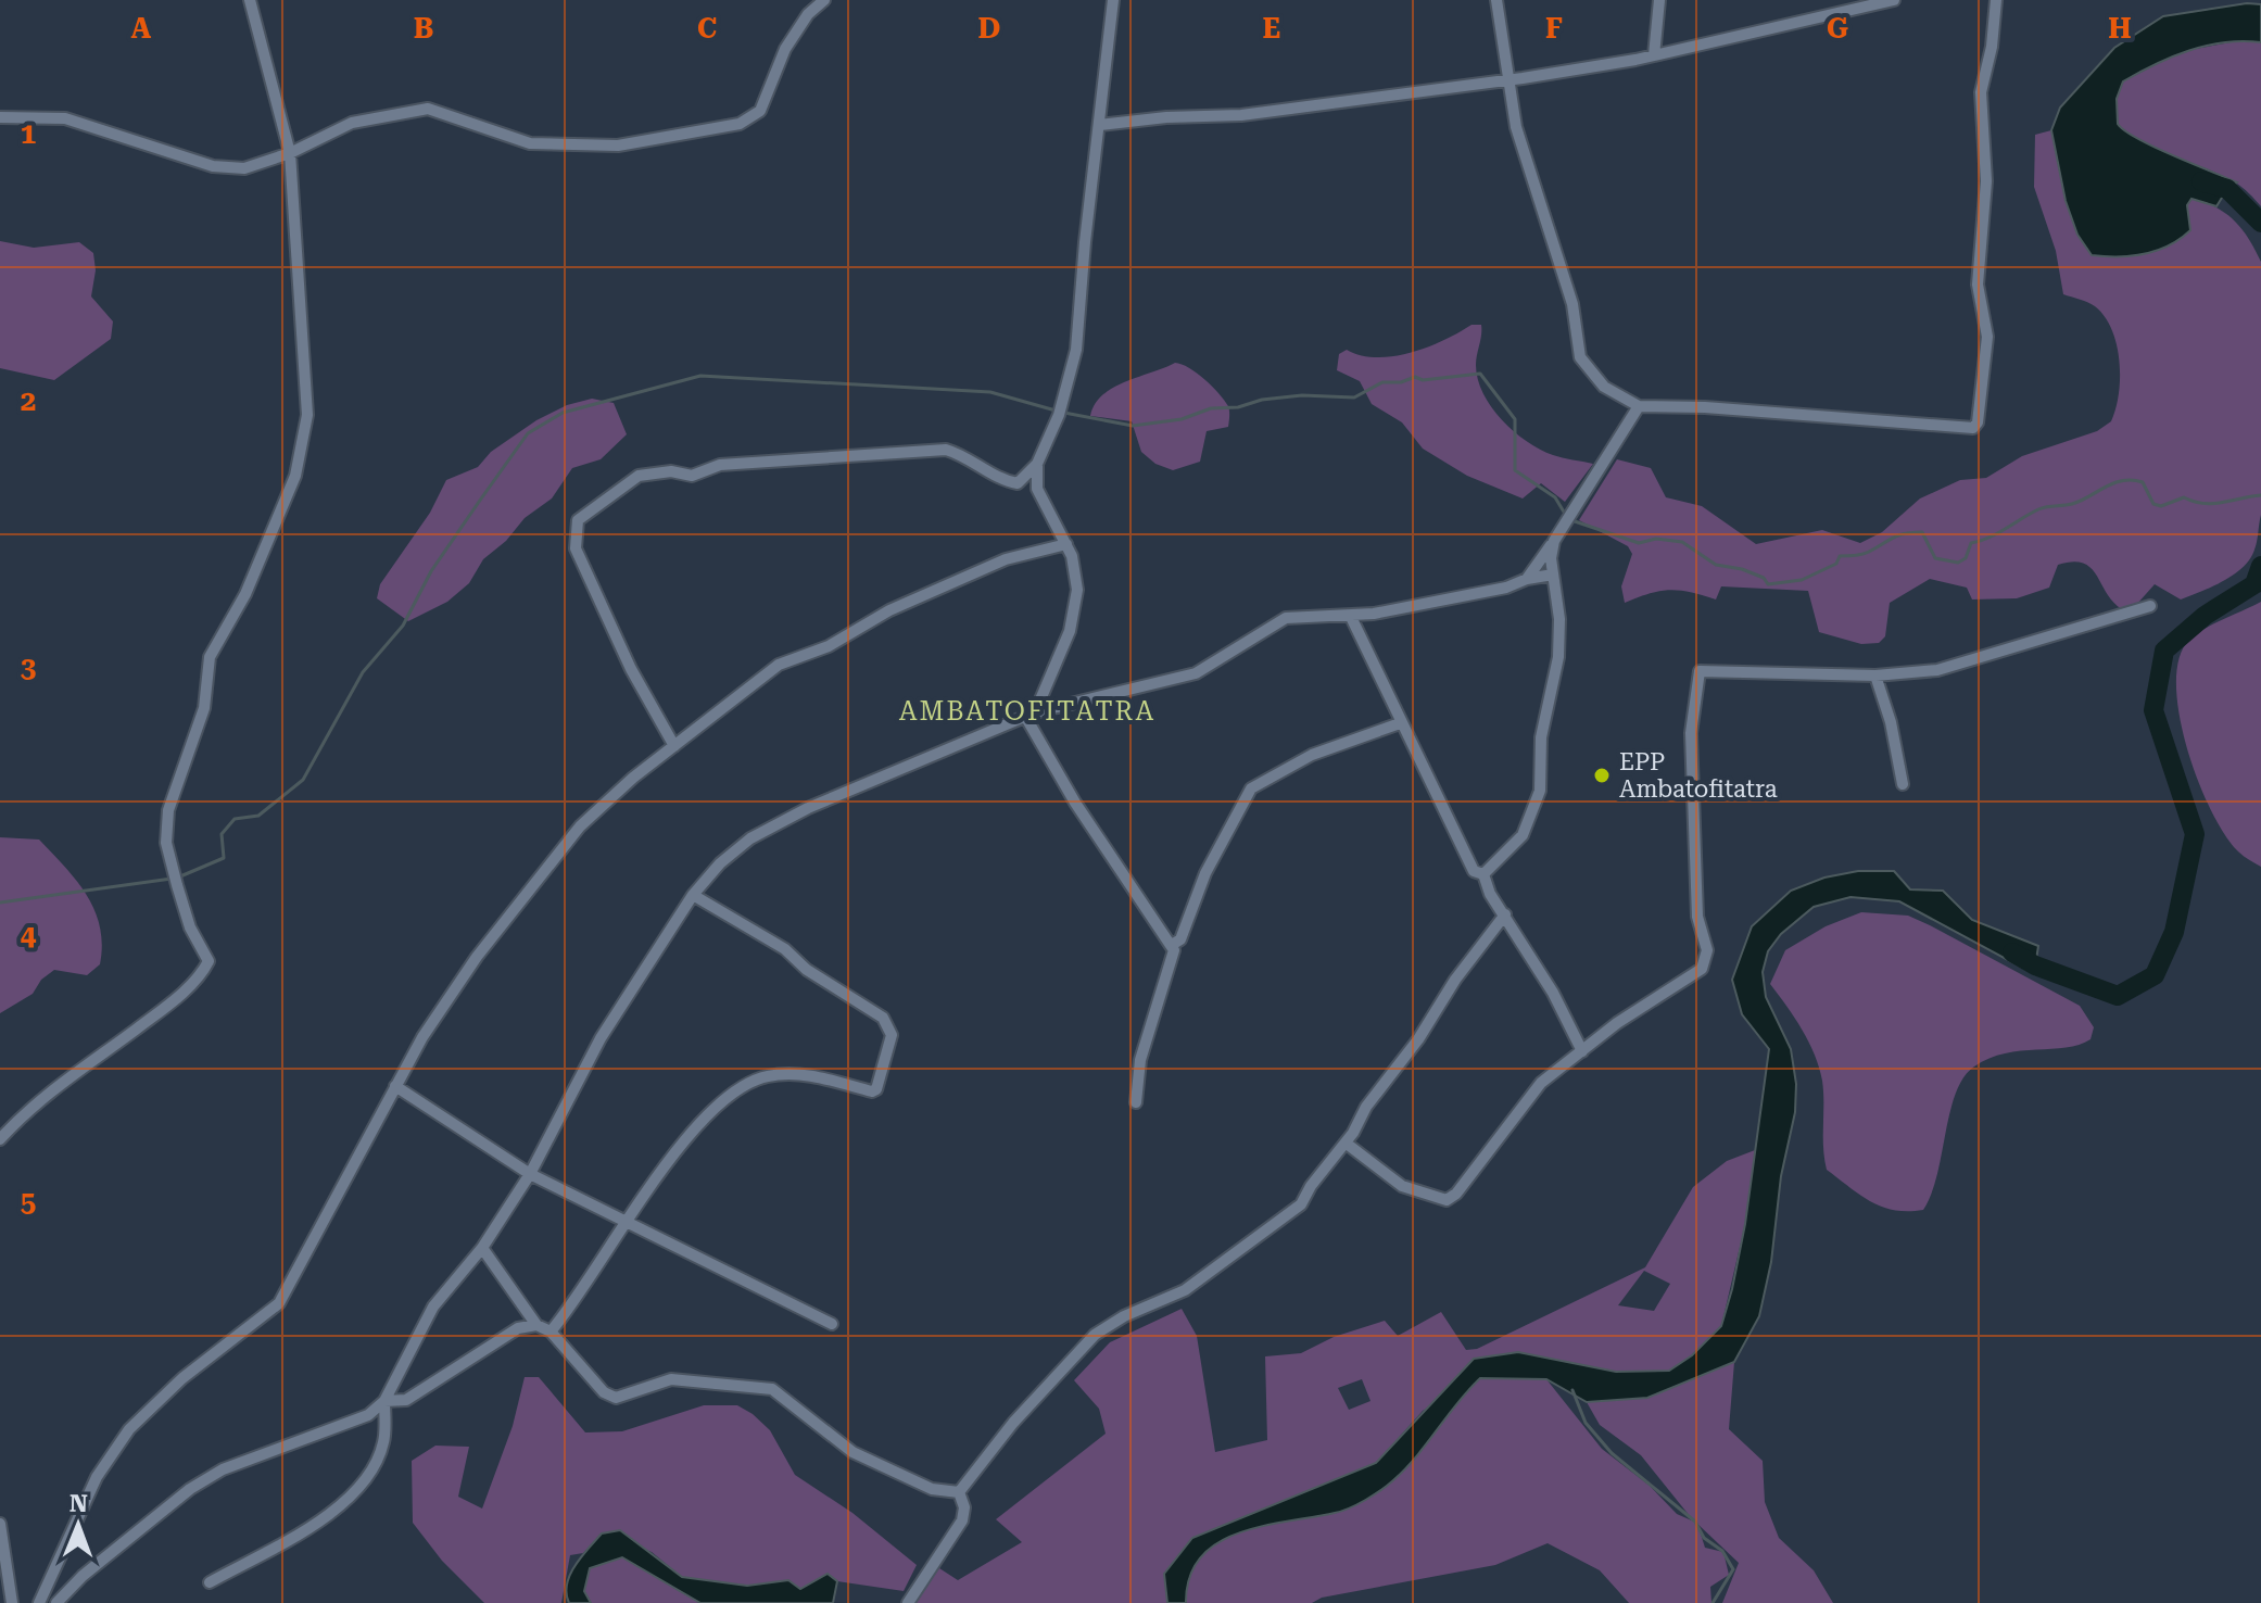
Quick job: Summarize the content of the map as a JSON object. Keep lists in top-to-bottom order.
{
  "districts": ["AMBATOFITATRA"],
  "places": ["EPP Ambatofitatra"],
  "north": "top",
  "grid": {
    "columns": [
      "A",
      "B",
      "C",
      "D",
      "E",
      "F",
      "G",
      "H"
    ],
    "rows": [
      "1",
      "2",
      "3",
      "4",
      "5"
    ]
  }
}
